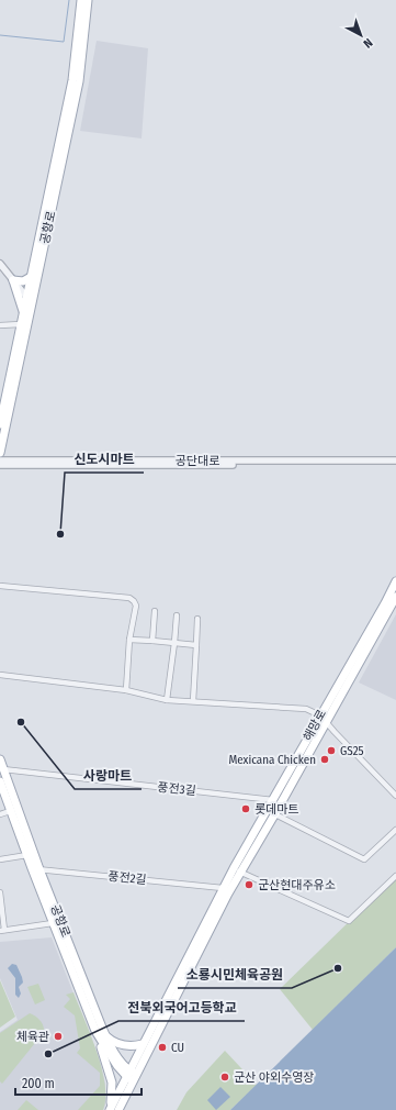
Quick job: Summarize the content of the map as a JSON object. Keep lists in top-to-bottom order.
{
  "streets": {
    "main road": ["공항로", "해망로"],
    "street": ["공단대로", "풍전3길", "풍전2길"]
  },
  "crossings": [
    ["공항로", "해망로"],
    ["공항로", "풍전3길"],
    ["공항로", "풍전2길"],
    ["해망로", "풍전3길"],
    ["해망로", "풍전2길"]
  ],
  "places": [
    "신도시마트",
    "사랑마트",
    "GS25",
    "Mexicana Chicken",
    "롯데마트",
    "군산현대주유소",
    "소룡시민체육공원",
    "체육관",
    "CU",
    "전북외국어고등학교",
    "군산 야외수영장"
  ],
  "scale_bar": "200 m",
  "north": "bottom right"
}
